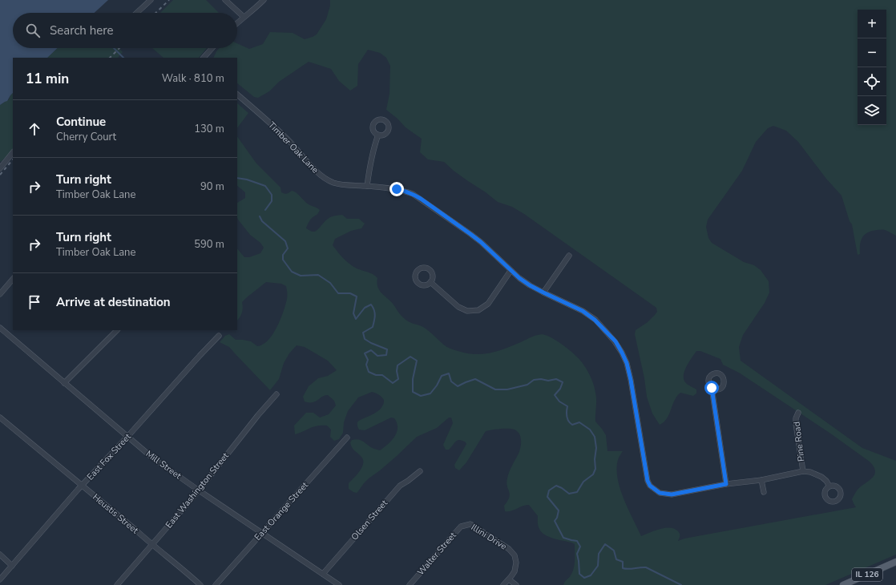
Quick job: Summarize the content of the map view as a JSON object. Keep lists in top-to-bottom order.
{
  "streets": {
    "main road": ["IL 126"],
    "street": [
      "Timber Oak Lane",
      "Pine Road",
      "East Fox Street",
      "Mill Street",
      "East Washington Street",
      "East Orange Street",
      "Heustis Street",
      "Olsen Street",
      "Illini Drive",
      "Walter Street"
    ]
  },
  "crossings": [
    ["Timber Oak Lane", "Pine Road"],
    ["East Fox Street", "Mill Street"],
    ["East Fox Street", "Heustis Street"],
    ["Mill Street", "East Washington Street"],
    ["Mill Street", "East Orange Street"],
    ["Mill Street", "Olsen Street"],
    ["East Washington Street", "Heustis Street"],
    ["Illini Drive", "Walter Street"]
  ],
  "page": {
    "map_buttons": ["+", "−"],
    "search": "Search here",
    "heading": ["11 min", "Walk · 810 m"],
    "list": [
      ["Continue", "Cherry Court", "130 m"],
      ["Turn right", "Timber Oak Lane", "90 m"],
      ["Turn right", "Timber Oak Lane", "590 m"],
      "Arrive at destination"
    ]
  }
}
